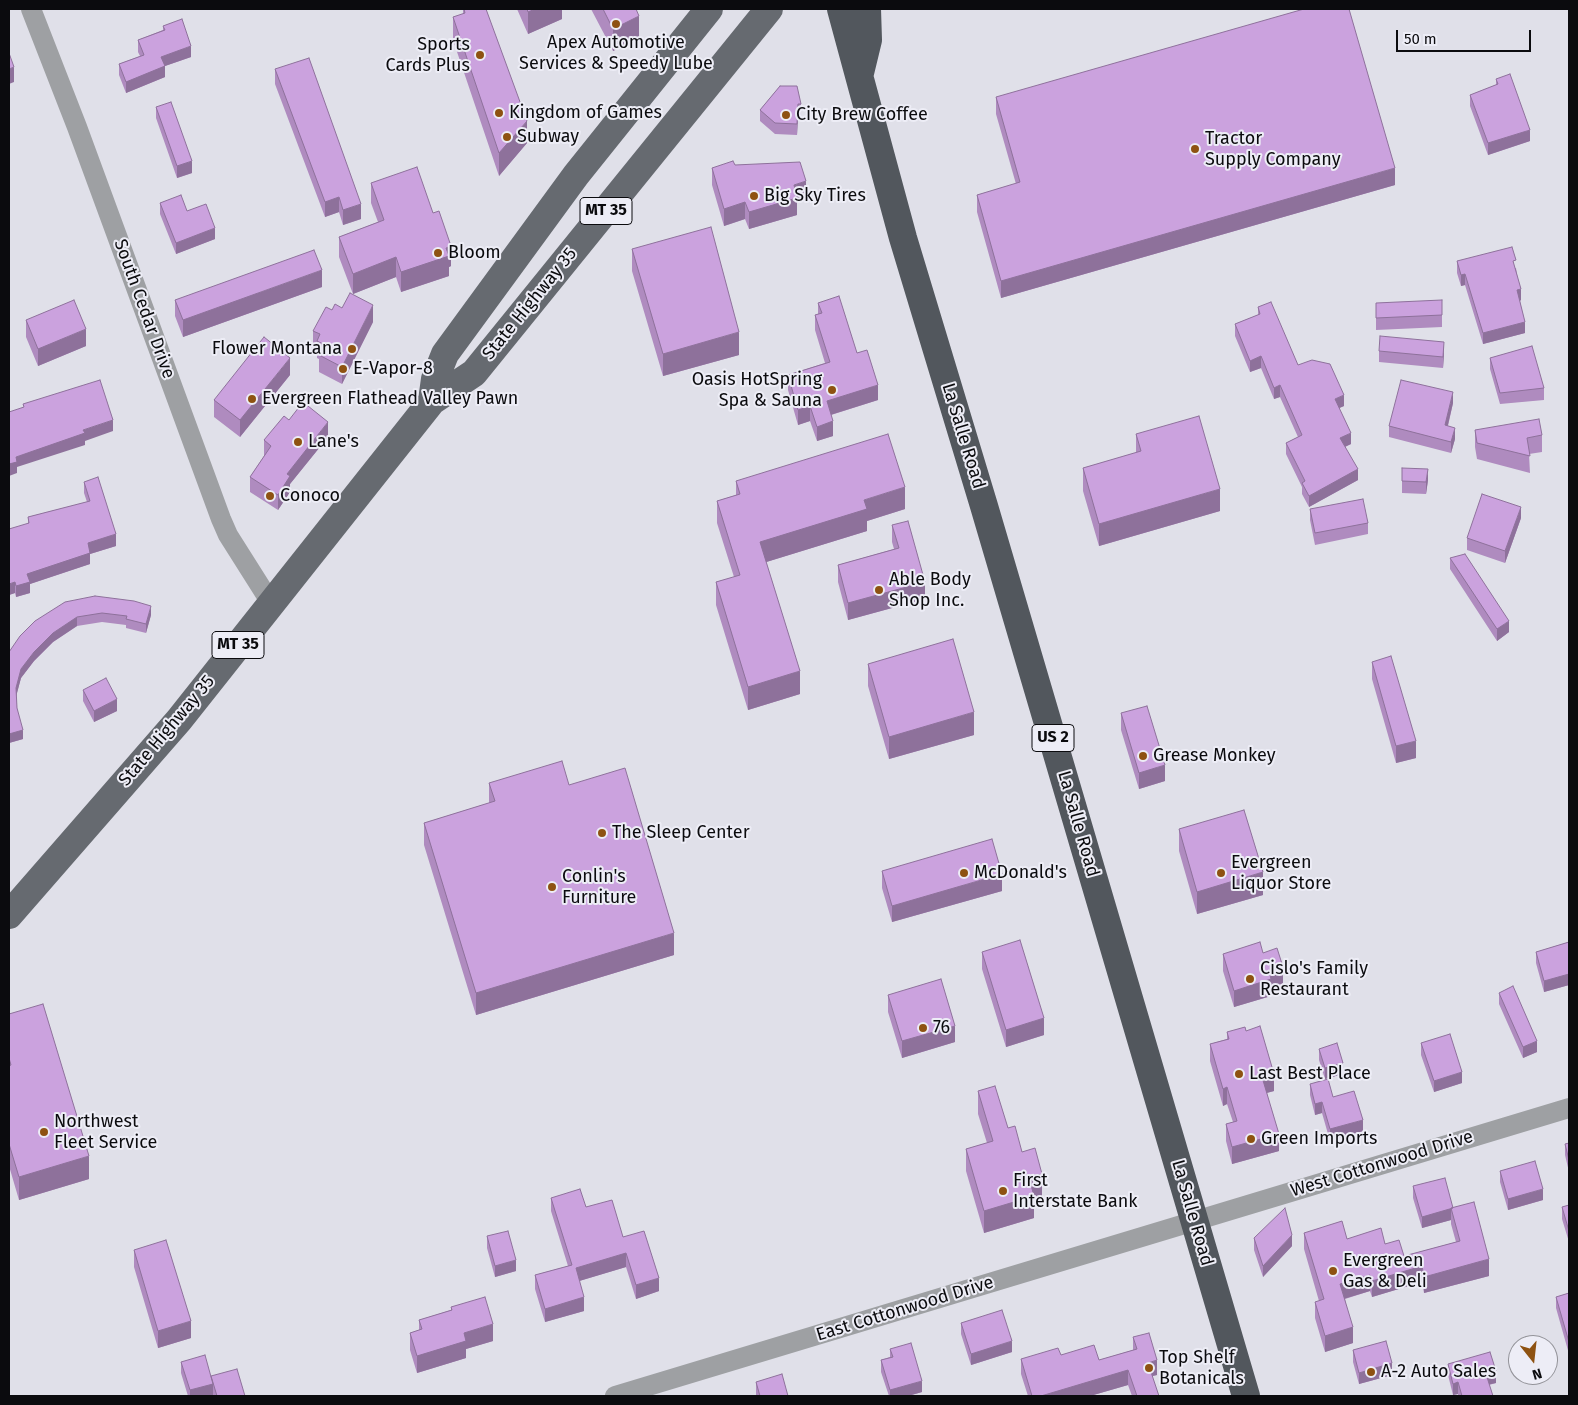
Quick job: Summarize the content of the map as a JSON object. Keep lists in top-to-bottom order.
{
  "streets": {
    "highway": ["La Salle Road", "US 2"],
    "main road": ["MT 35", "State Highway 35"],
    "street": ["South Cedar Drive", "West Cottonwood Drive", "East Cottonwood Drive"]
  },
  "crossings": [
    ["State Highway 35", "South Cedar Drive"],
    ["La Salle Road", "US 2"],
    ["La Salle Road", "West Cottonwood Drive"],
    ["La Salle Road", "East Cottonwood Drive"],
    ["West Cottonwood Drive", "East Cottonwood Drive"]
  ],
  "places": [
    "Apex Automotive Services & Speedy Lube",
    "Sports Cards Plus",
    "Kingdom of Games",
    "City Brew Coffee",
    "Subway",
    "Tractor Supply Company",
    "Big Sky Tires",
    "Bloom",
    "Flower Montana",
    "E-Vapor-8",
    "Oasis HotSpring Spa & Sauna",
    "Evergreen Flathead Valley Pawn",
    "Lane's",
    "Conoco",
    "Able Body Shop Inc.",
    "Grease Monkey",
    "The Sleep Center",
    "McDonald's",
    "Evergreen Liquor Store",
    "Conlin's Furniture",
    "Cislo's Family Restaurant",
    "76",
    "Last Best Place",
    "Northwest Fleet Service",
    "Green Imports",
    "First Interstate Bank",
    "Evergreen Gas & Deli",
    "Top Shelf Botanicals",
    "A-2 Auto Sales"
  ],
  "scale_bar": "50 m",
  "north": "bottom"
}
